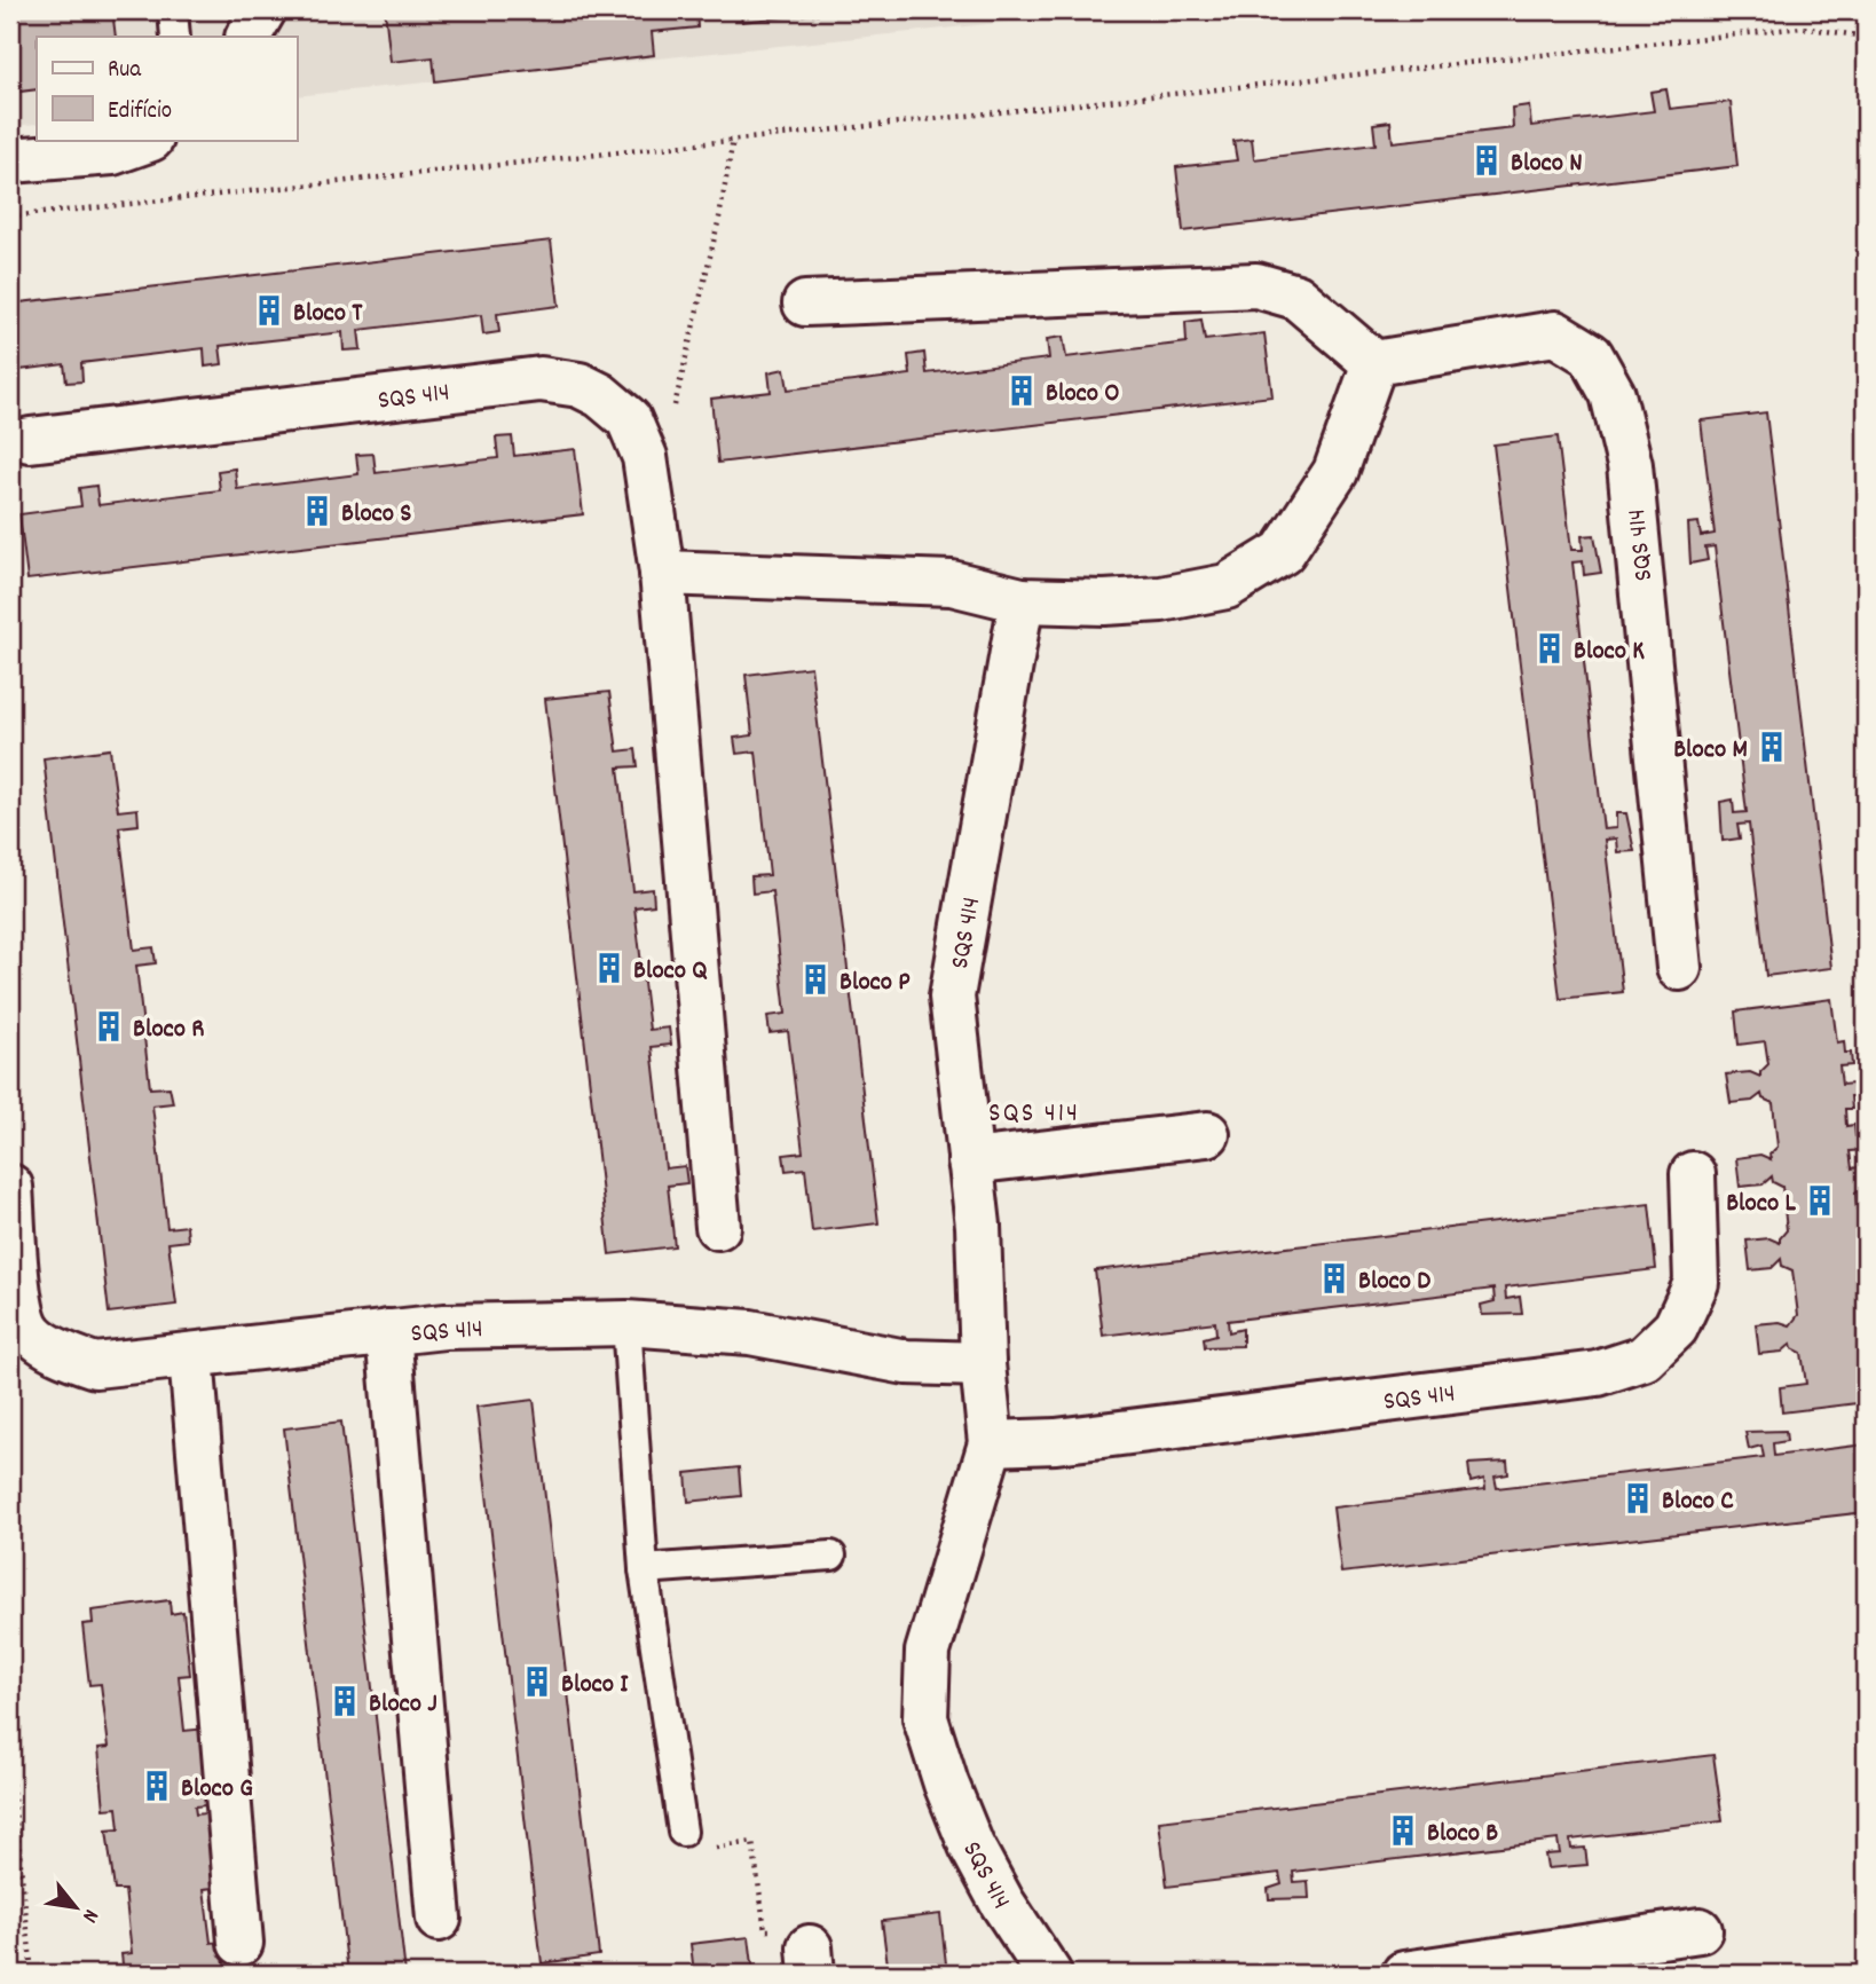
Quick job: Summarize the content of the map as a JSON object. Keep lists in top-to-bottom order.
{
  "streets": {
    "street": ["SQS 414"]
  },
  "districts": ["SQS 414"],
  "places": {
    "building": [
      "Bloco N",
      "Bloco T",
      "Bloco O",
      "Bloco S",
      "Bloco K",
      "Bloco M",
      "Bloco Q",
      "Bloco P",
      "Bloco R",
      "Bloco L",
      "Bloco D",
      "Bloco C",
      "Bloco I",
      "Bloco J",
      "Bloco G",
      "Bloco B"
    ]
  },
  "legend": ["Rua", "Edifício"],
  "north": "bottom right"
}
